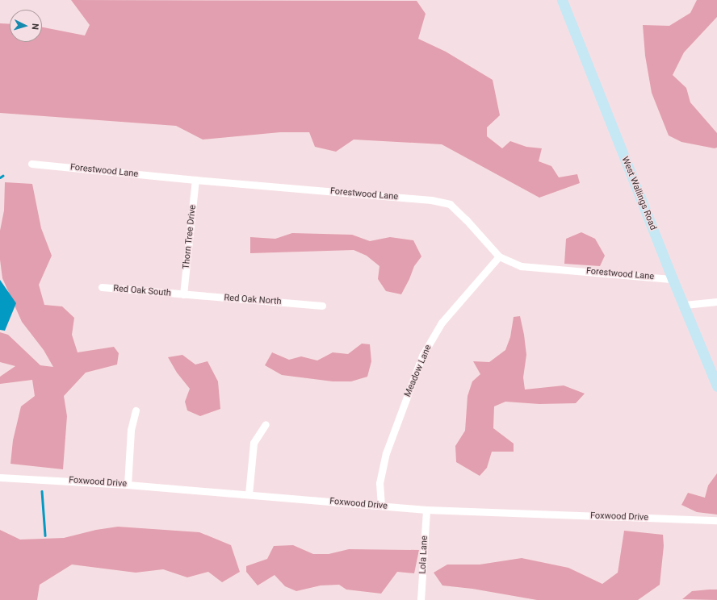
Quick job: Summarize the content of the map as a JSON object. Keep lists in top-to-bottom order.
{
  "streets": {
    "street": [
      "Forestwood Lane",
      "West Wallings Road",
      "Thorn Tree Drive",
      "Red Oak South",
      "Red Oak North",
      "Meadow Lane",
      "Foxwood Drive",
      "Lola Lane"
    ]
  },
  "crossings": [
    ["Forestwood Lane", "West Wallings Road"],
    ["Forestwood Lane", "Thorn Tree Drive"],
    ["Forestwood Lane", "Meadow Lane"],
    ["Thorn Tree Drive", "Red Oak South"],
    ["Thorn Tree Drive", "Red Oak North"],
    ["Red Oak South", "Red Oak North"],
    ["Meadow Lane", "Foxwood Drive"],
    ["Foxwood Drive", "Lola Lane"]
  ],
  "north": "right"
}
